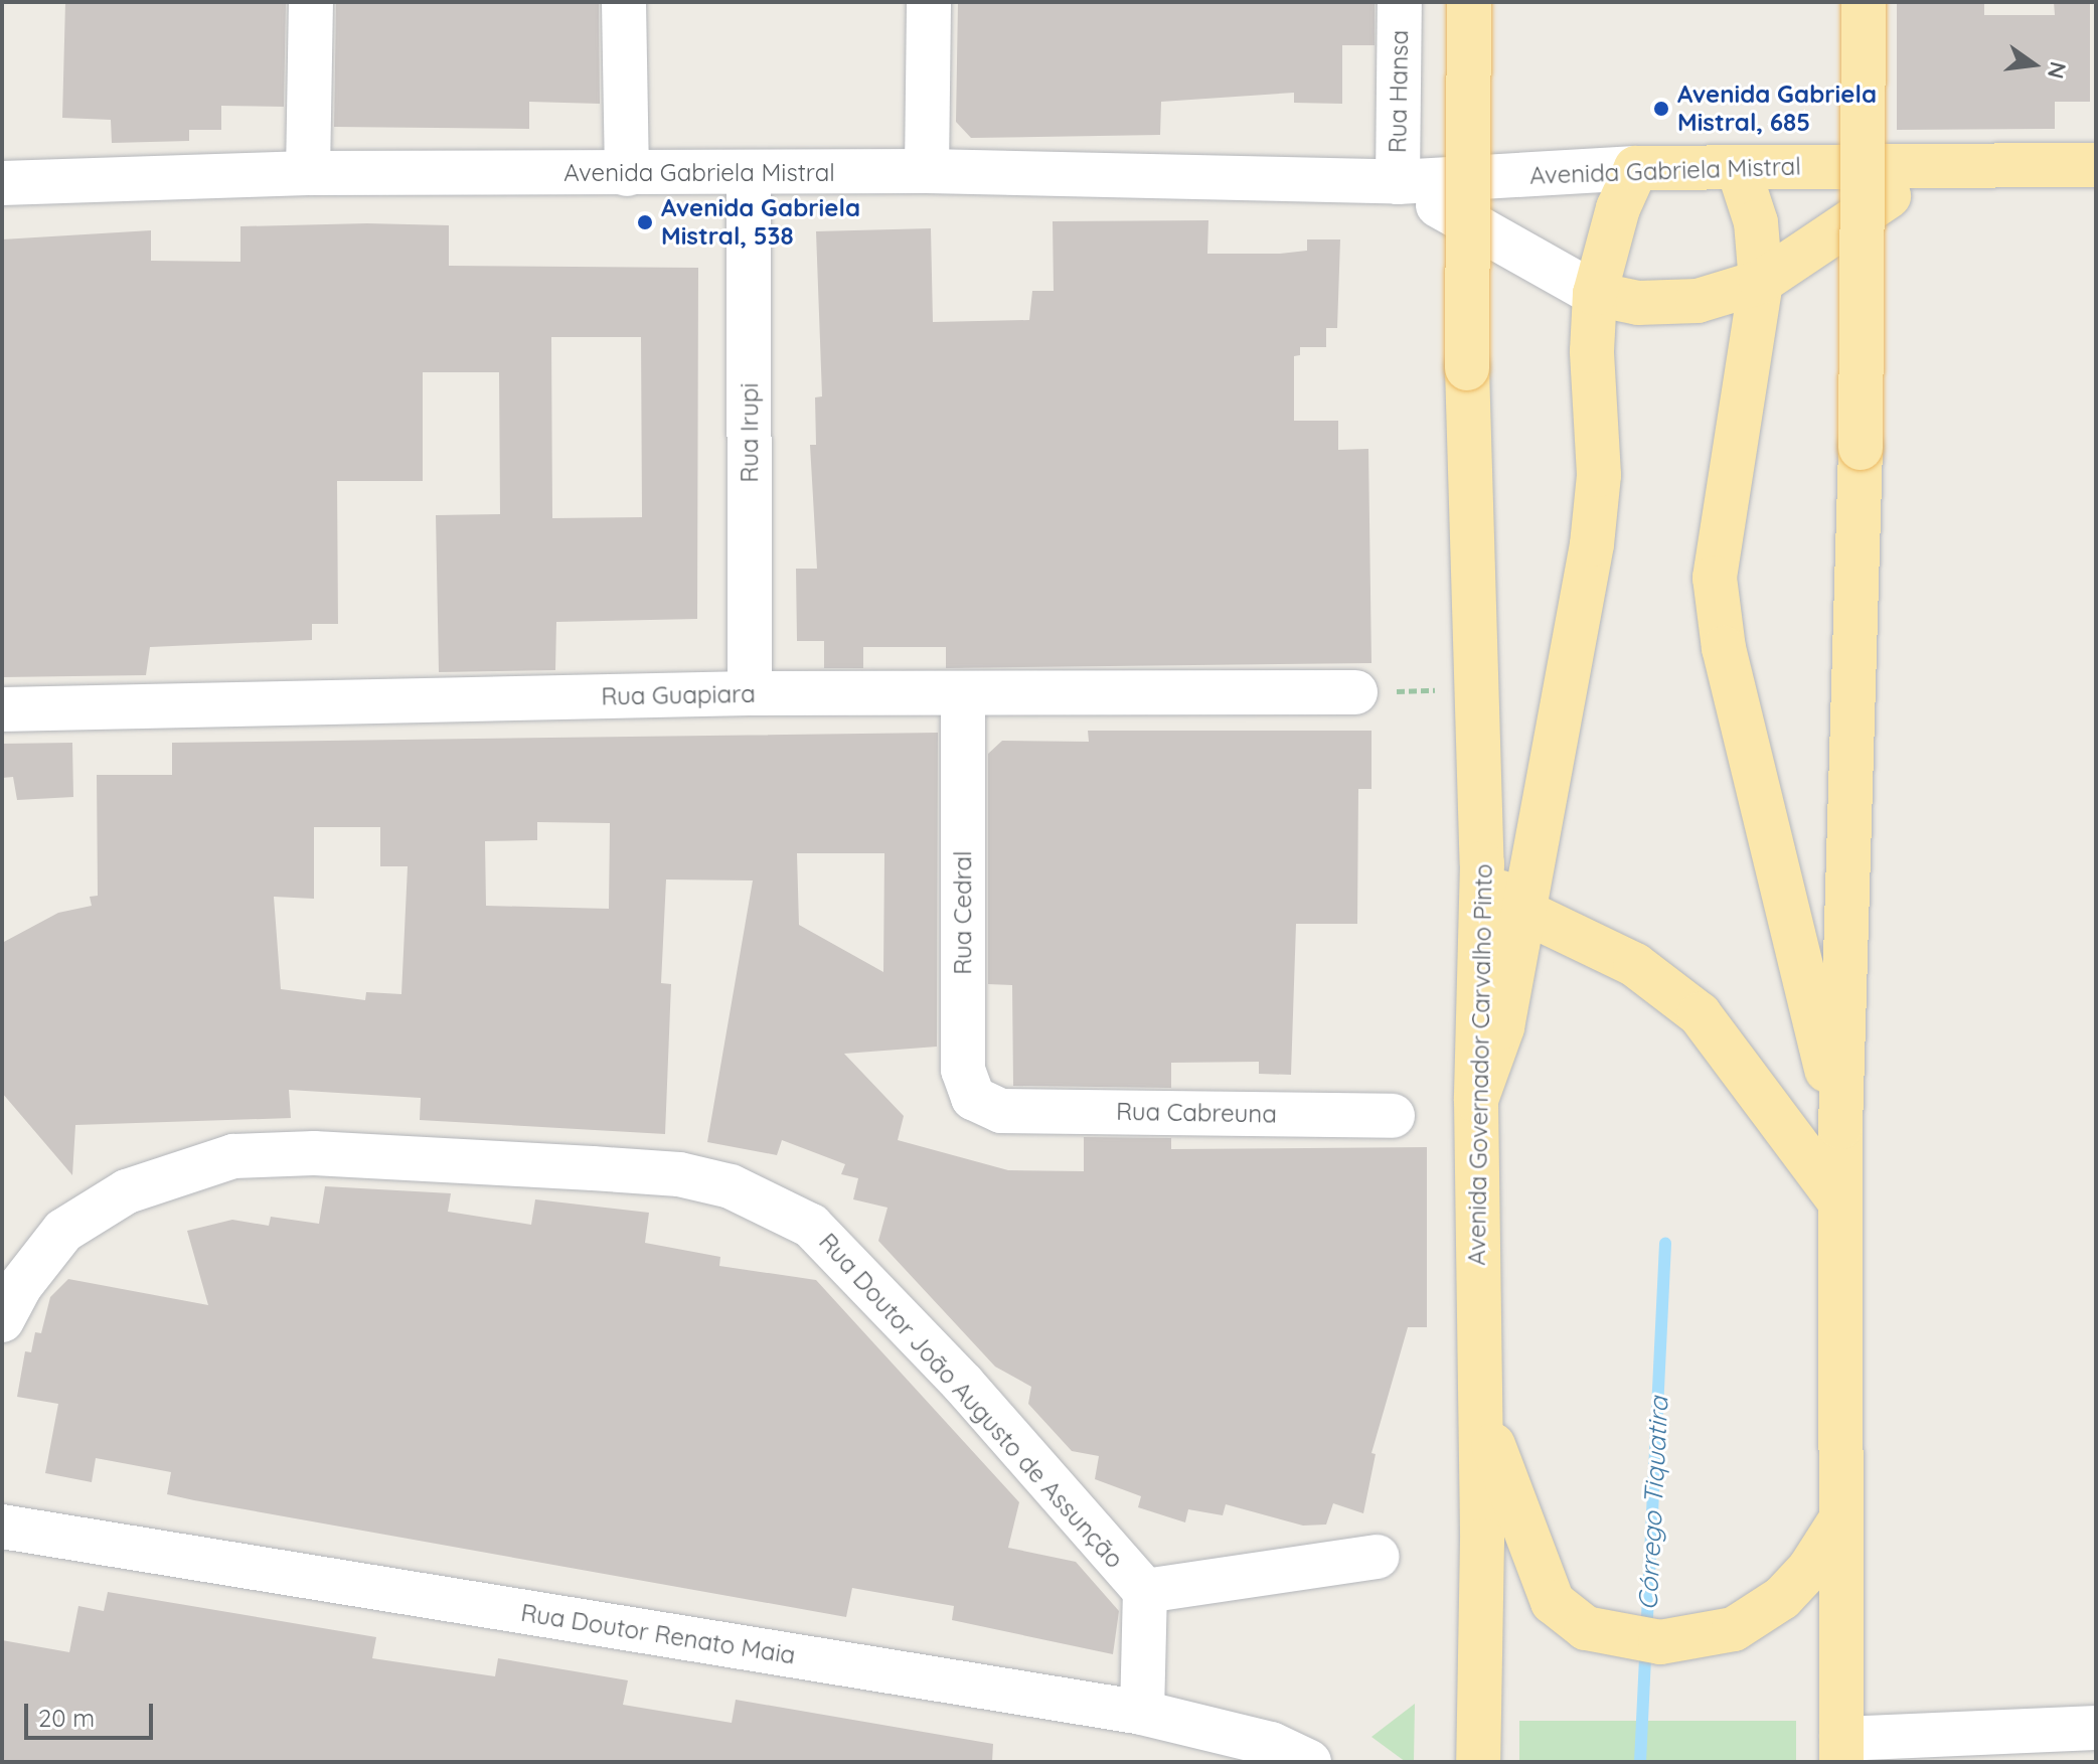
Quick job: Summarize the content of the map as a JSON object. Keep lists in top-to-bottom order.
{
  "streets": {
    "main road": ["Avenida Gabriela Mistral", "Avenida Governador Carvalho Pinto"],
    "street": [
      "Rua Hansa",
      "Rua Irupi",
      "Rua Guapiara",
      "Rua Cedral",
      "Rua Cabreuna",
      "Rua Doutor João Augusto de Assunção",
      "Rua Doutor Renato Maia"
    ]
  },
  "crossings": [
    ["Rua Hansa", "Avenida Gabriela Mistral"],
    ["Avenida Gabriela Mistral", "Rua Irupi"],
    ["Rua Irupi", "Rua Guapiara"],
    ["Rua Guapiara", "Rua Cedral"],
    ["Rua Cedral", "Rua Cabreuna"]
  ],
  "water": ["Córrego Tiquatira"],
  "places": ["Avenida Gabriela Mistral, 685", "Avenida Gabriela Mistral, 538"],
  "scale_bar": "20 m",
  "north": "right"
}
